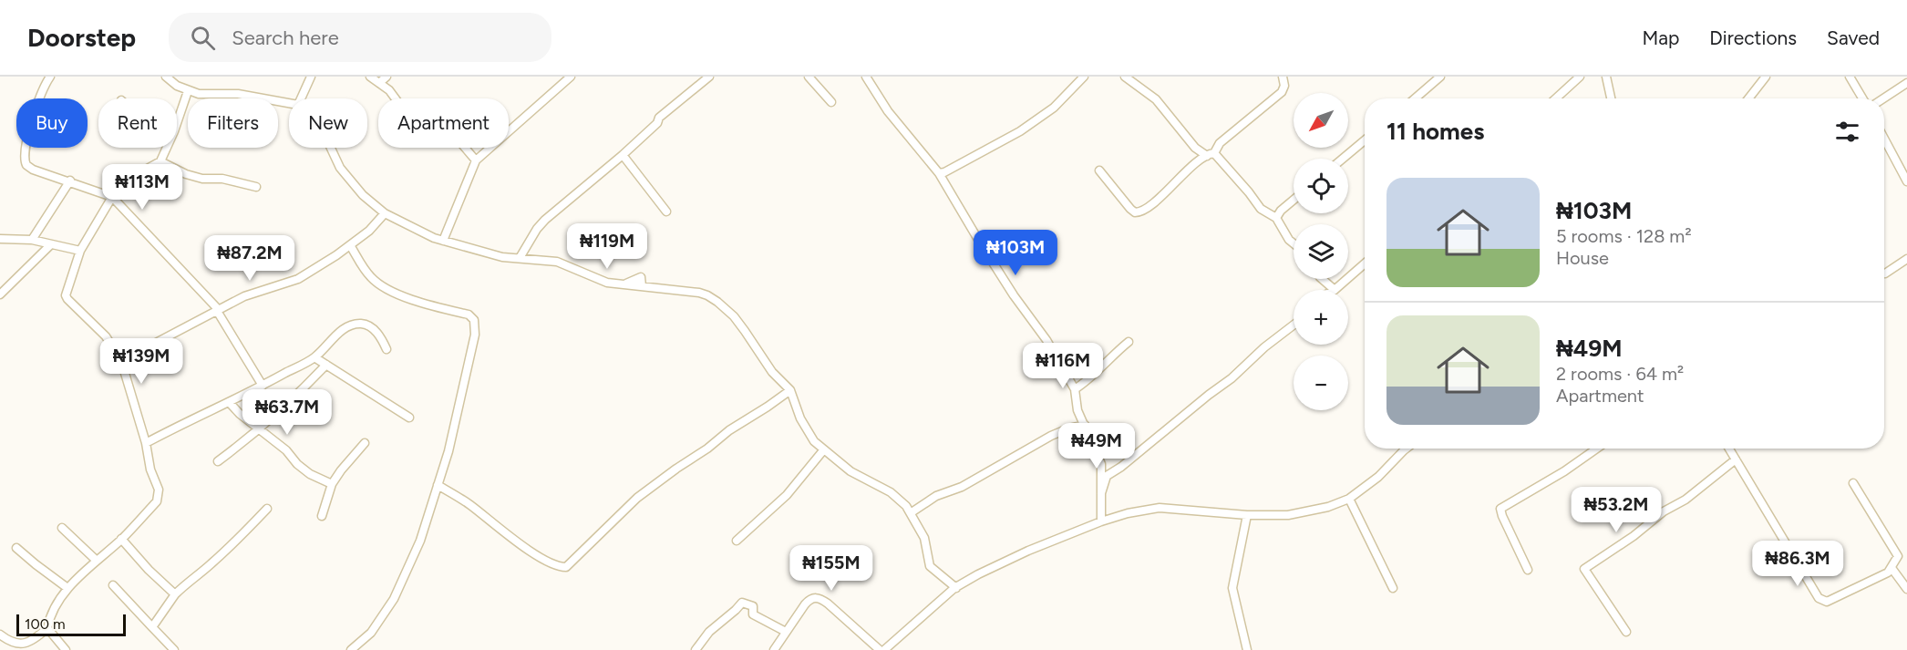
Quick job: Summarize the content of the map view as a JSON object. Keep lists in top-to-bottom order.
{
  "scale_bar": "100 m",
  "north": "bottom left",
  "page": {
    "header": "Doorstep",
    "search": "Search here",
    "nav": ["Map", "Directions", "Saved"],
    "map_buttons": ["+", "−"],
    "chip": [
      "Buy",
      "Rent",
      "Filters",
      "New",
      "Apartment"
    ],
    "heading": "11 homes",
    "price": [
      "₦113M",
      "₦119M",
      "₦103M",
      "₦87.2M",
      "₦139M",
      "₦116M",
      "₦63.7M",
      "₦49M",
      "₦53.2M",
      "₦86.3M",
      "₦155M"
    ],
    "list": [
      {
        "name": "₦103M",
        "note": "5 rooms · 128 m² · House"
      },
      {
        "name": "₦49M",
        "note": "2 rooms · 64 m² · Apartment"
      }
    ],
    "scale": "100 m"
  }
}
